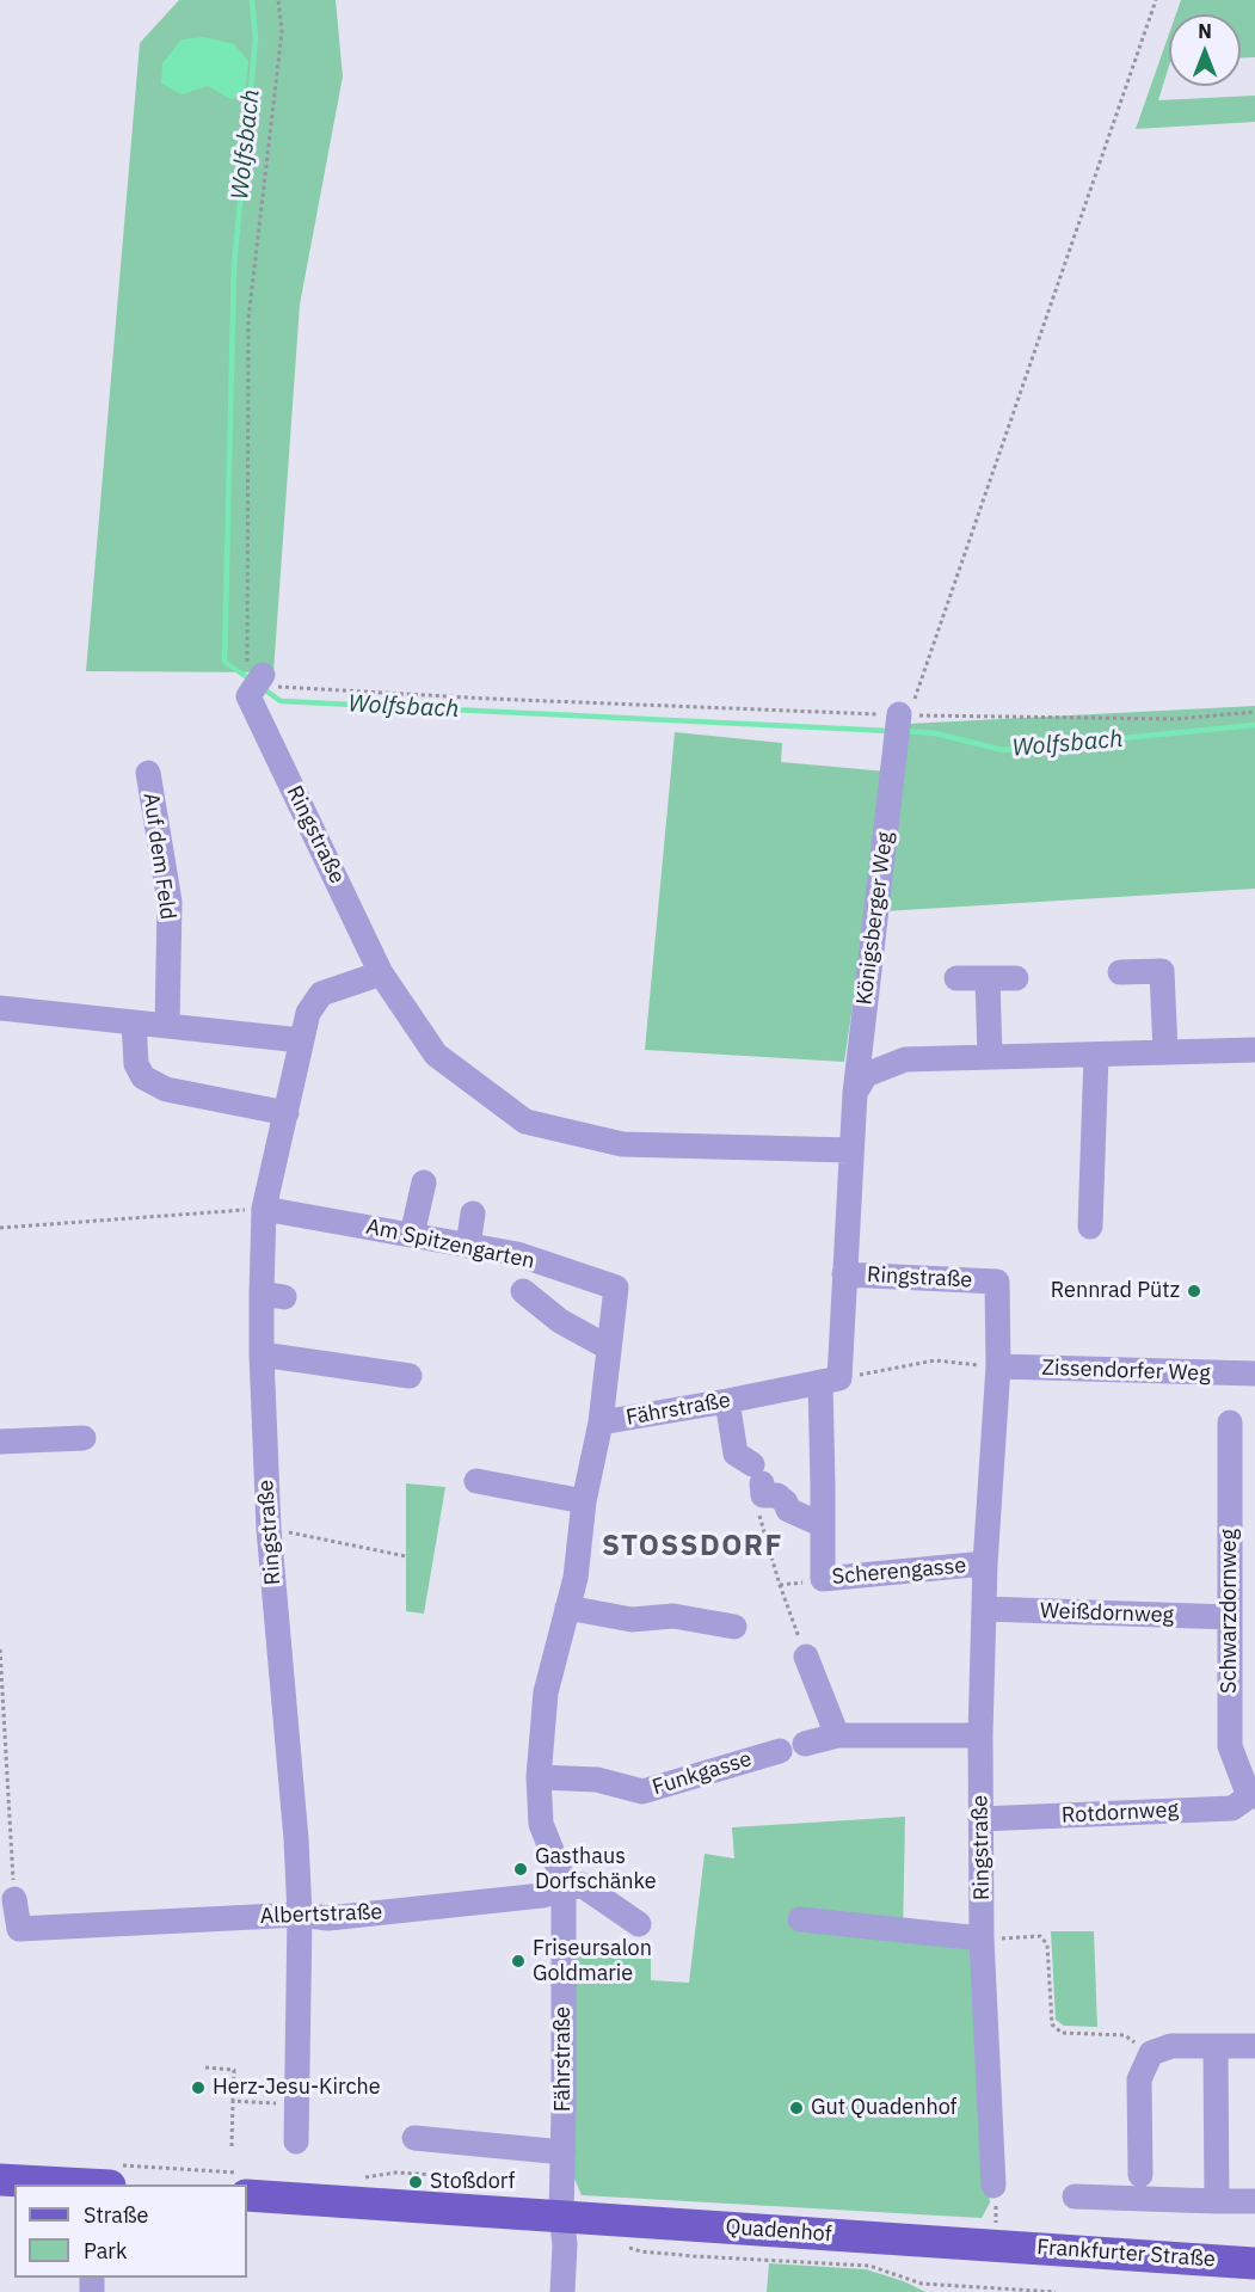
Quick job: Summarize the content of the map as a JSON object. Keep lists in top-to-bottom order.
{
  "streets": {
    "main road": ["Quadenhof", "Frankfurter Straße"],
    "street": [
      "Ringstraße",
      "Auf dem Feld",
      "Königsberger Weg",
      "Am Spitzengarten",
      "Zissendorfer Weg",
      "Fährstraße",
      "Scherengasse",
      "Schwarzdornweg",
      "Weißdornweg",
      "Funkgasse",
      "Rotdornweg",
      "Albertstraße"
    ]
  },
  "crossings": [
    ["Ringstraße", "Königsberger Weg"],
    ["Ringstraße", "Am Spitzengarten"],
    ["Ringstraße", "Zissendorfer Weg"],
    ["Ringstraße", "Scherengasse"],
    ["Ringstraße", "Weißdornweg"],
    ["Ringstraße", "Funkgasse"],
    ["Ringstraße", "Rotdornweg"],
    ["Ringstraße", "Albertstraße"],
    ["Am Spitzengarten", "Fährstraße"],
    ["Fährstraße", "Scherengasse"],
    ["Fährstraße", "Funkgasse"],
    ["Fährstraße", "Albertstraße"],
    ["Fährstraße", "Quadenhof"],
    ["Schwarzdornweg", "Weißdornweg"],
    ["Schwarzdornweg", "Rotdornweg"],
    ["Quadenhof", "Frankfurter Straße"]
  ],
  "districts": ["STOSSDORF"],
  "water": ["Wolfsbach"],
  "places": [
    "Rennrad Pütz",
    "Gasthaus Dorfschänke",
    "Friseursalon Goldmarie",
    "Herz-Jesu-Kirche",
    "Gut Quadenhof",
    "Stoßdorf"
  ],
  "legend": ["Straße", "Park"],
  "north": "top"
}
